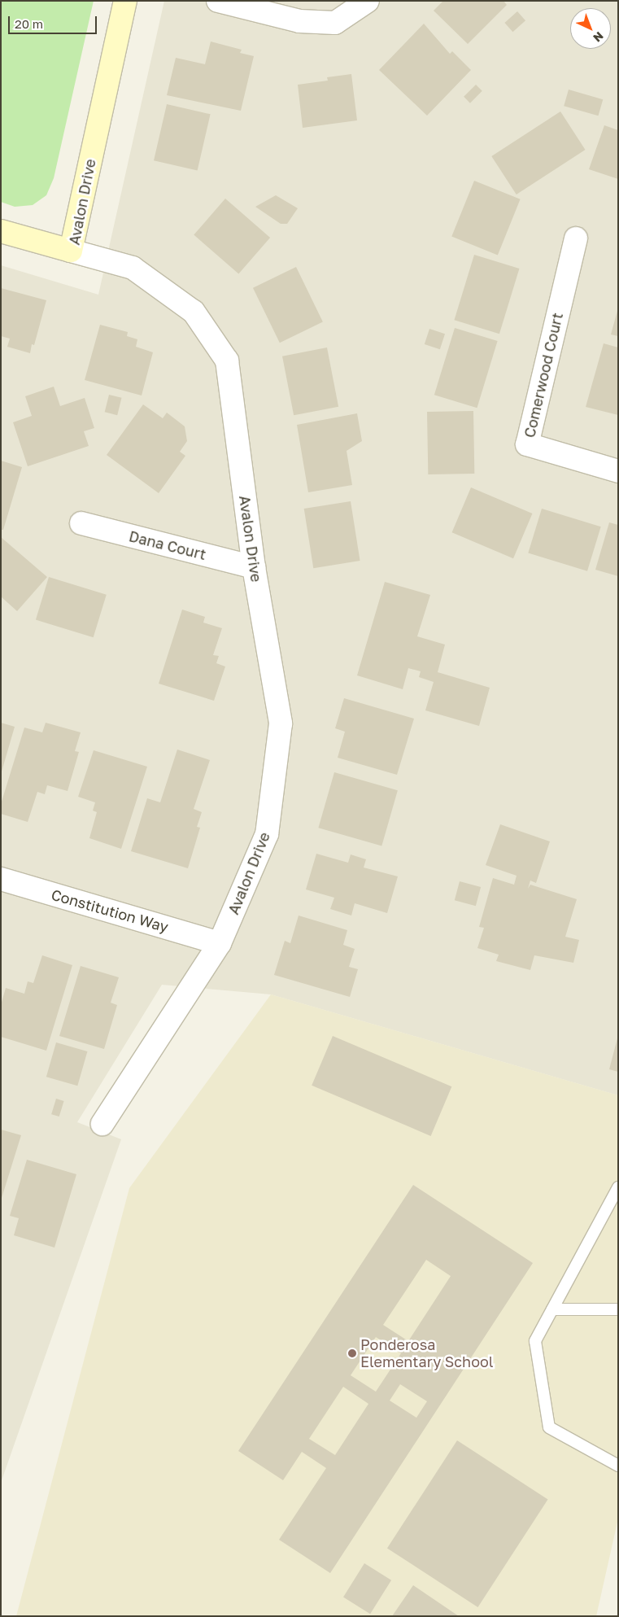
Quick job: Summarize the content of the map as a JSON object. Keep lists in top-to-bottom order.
{
  "streets": {
    "street": [
      "Avalon Drive",
      "Comerwood Court",
      "Dana Court",
      "Constitution Way"
    ]
  },
  "crossings": [
    ["Avalon Drive", "Dana Court"],
    ["Avalon Drive", "Constitution Way"]
  ],
  "places": ["Ponderosa Elementary School"],
  "scale_bar": "20 m",
  "north": "bottom right"
}
